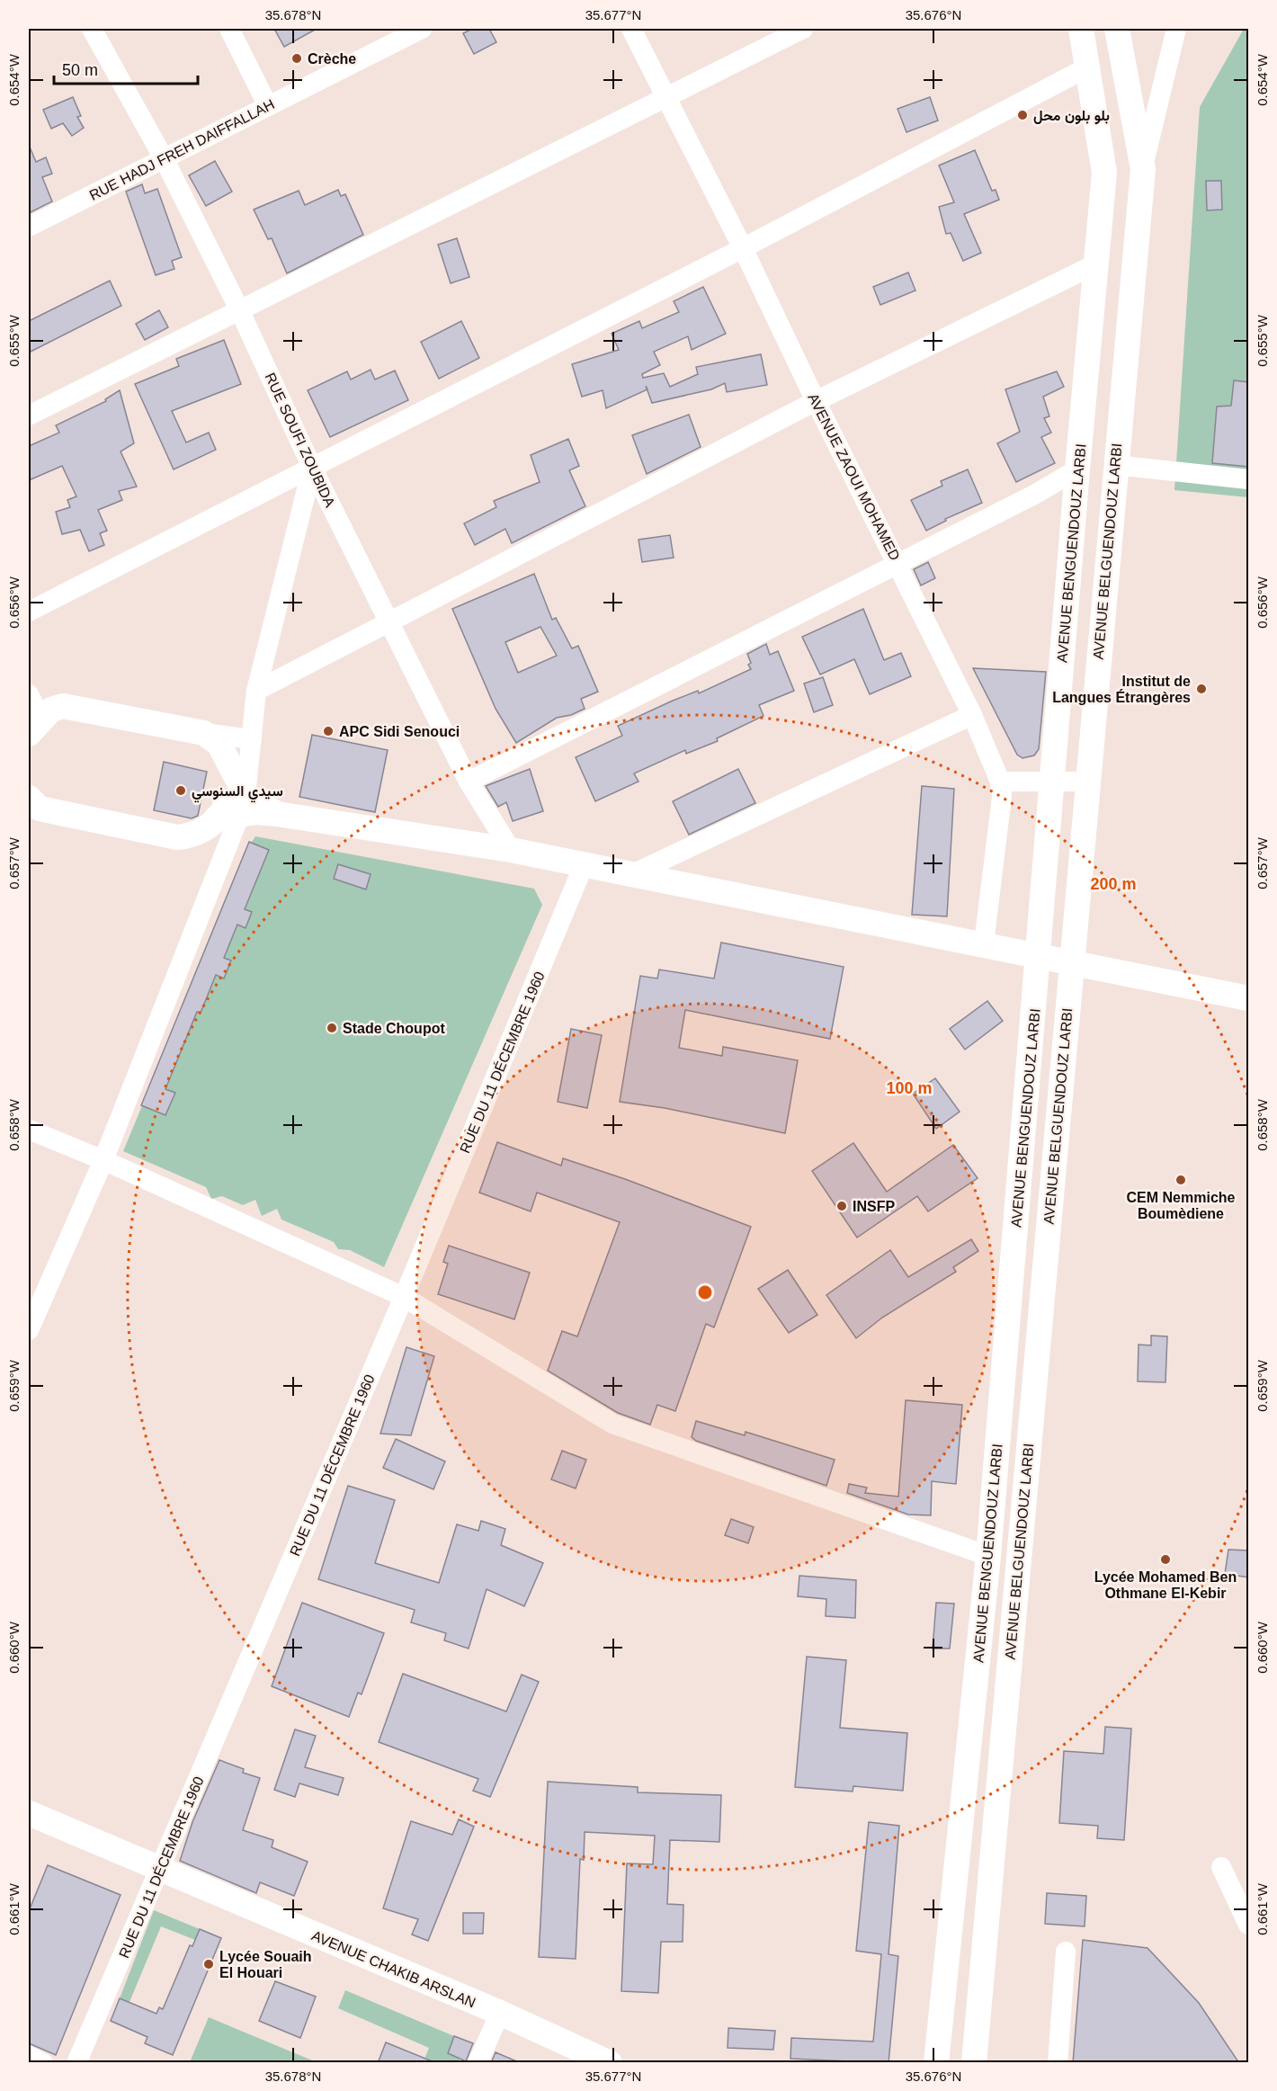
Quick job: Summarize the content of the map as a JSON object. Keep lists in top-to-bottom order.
{
  "streets": {
    "main road": ["AVENUE BELGUENDOUZ LARBI", "AVENUE BENGUENDOUZ LARBI", "AVENUE CHAKIB ARSLAN"],
    "street": [
      "RUE HADJ FREH DAIFFALLAH",
      "RUE SOUFI ZOUBIDA",
      "AVENUE ZAOUI MOHAMED",
      "RUE DU 11 DÉCEMBRE 1960"
    ]
  },
  "crossings": [
    ["RUE HADJ FREH DAIFFALLAH", "RUE SOUFI ZOUBIDA"],
    ["RUE DU 11 DÉCEMBRE 1960", "AVENUE CHAKIB ARSLAN"]
  ],
  "places": [
    "Crèche",
    "بلو بلون محل",
    "Institut de Langues Étrangères",
    "APC Sidi Senouci",
    "سيدي السنوسي",
    "Stade Choupot",
    "CEM Nemmiche Boumèdiene",
    "INSFP",
    "Lycée Mohamed Ben Othmane El-Kebir",
    "Lycée Souaih El Houari"
  ],
  "scale_bar": "50 m",
  "coordinates": [
    "35.678°N",
    "35.677°N",
    "35.676°N",
    "0.654°W",
    "0.655°W",
    "0.656°W",
    "0.657°W",
    "0.658°W",
    "0.659°W",
    "0.660°W",
    "0.661°W"
  ],
  "rings": ["200 m", "100 m"]
}
